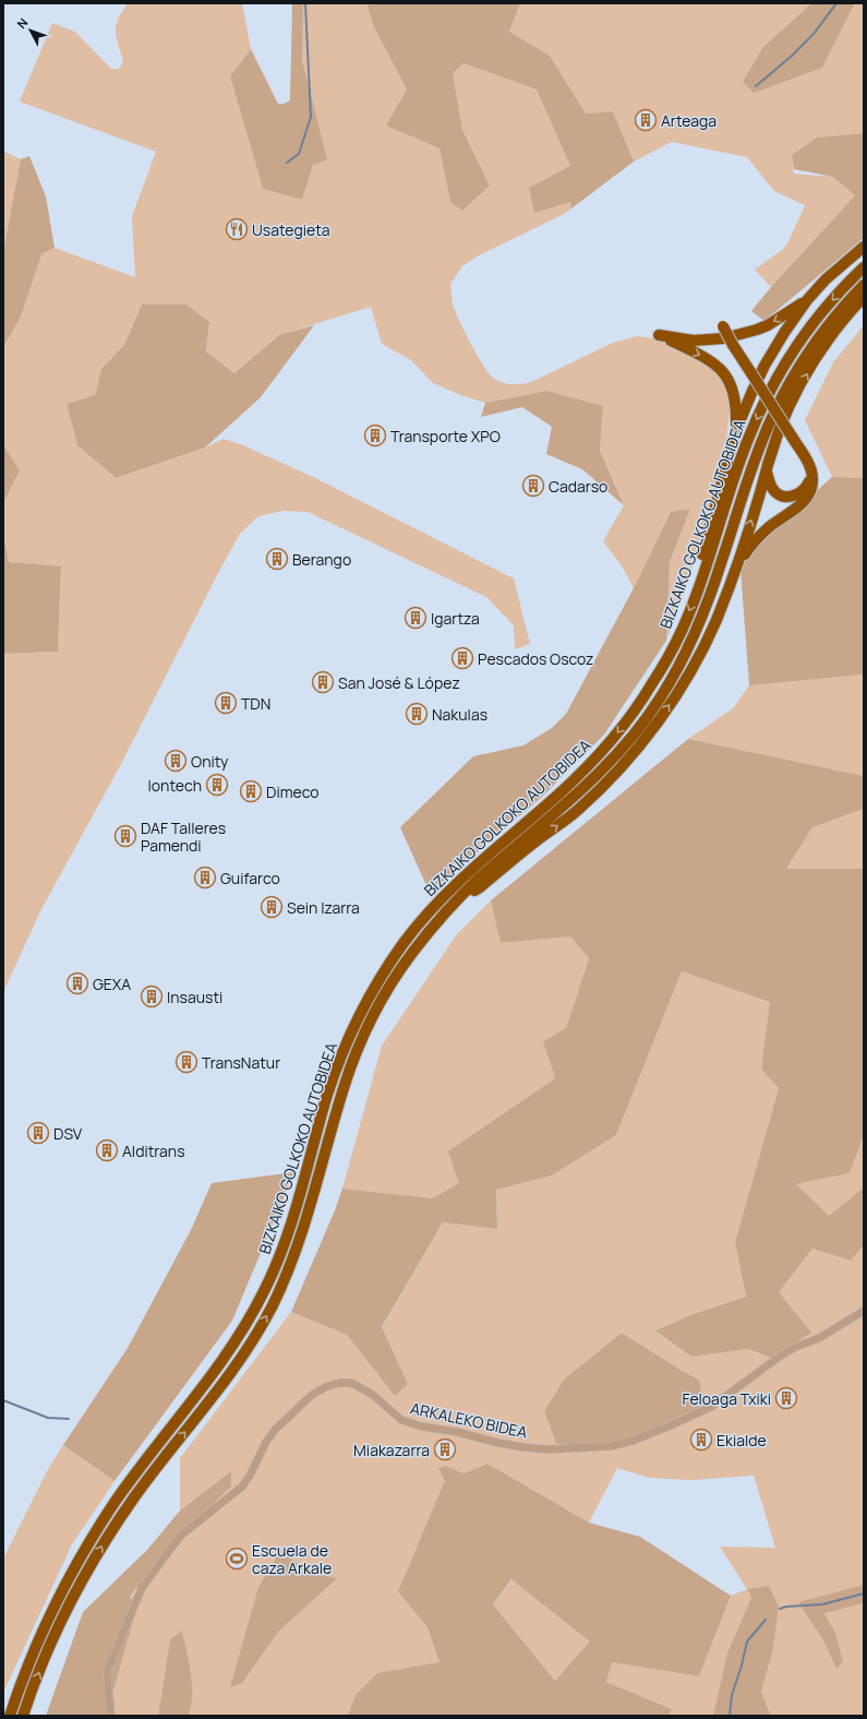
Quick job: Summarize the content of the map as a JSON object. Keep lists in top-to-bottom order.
{
  "streets": {
    "highway": ["BIZKAIKO GOLKOKO AUTOBIDEA"],
    "street": ["ARKALEKO BIDEA"]
  },
  "places": {
    "building": [
      "Arteaga",
      "Transporte XPO",
      "Cadarso",
      "Berango",
      "Igartza",
      "Pescados Oscoz",
      "San José & López",
      "TDN",
      "Nakulas",
      "Onity",
      "Iontech",
      "Dimeco",
      "DAF Talleres Pamendi",
      "Guifarco",
      "Sein Izarra",
      "GEXA",
      "Insausti",
      "TransNatur",
      "DSV",
      "Alditrans",
      "Feloaga Txiki",
      "Ekialde",
      "Miakazarra"
    ],
    "restaurant": ["Usategieta"],
    "sports": ["Escuela de caza Arkale"]
  },
  "north": "top left"
}
